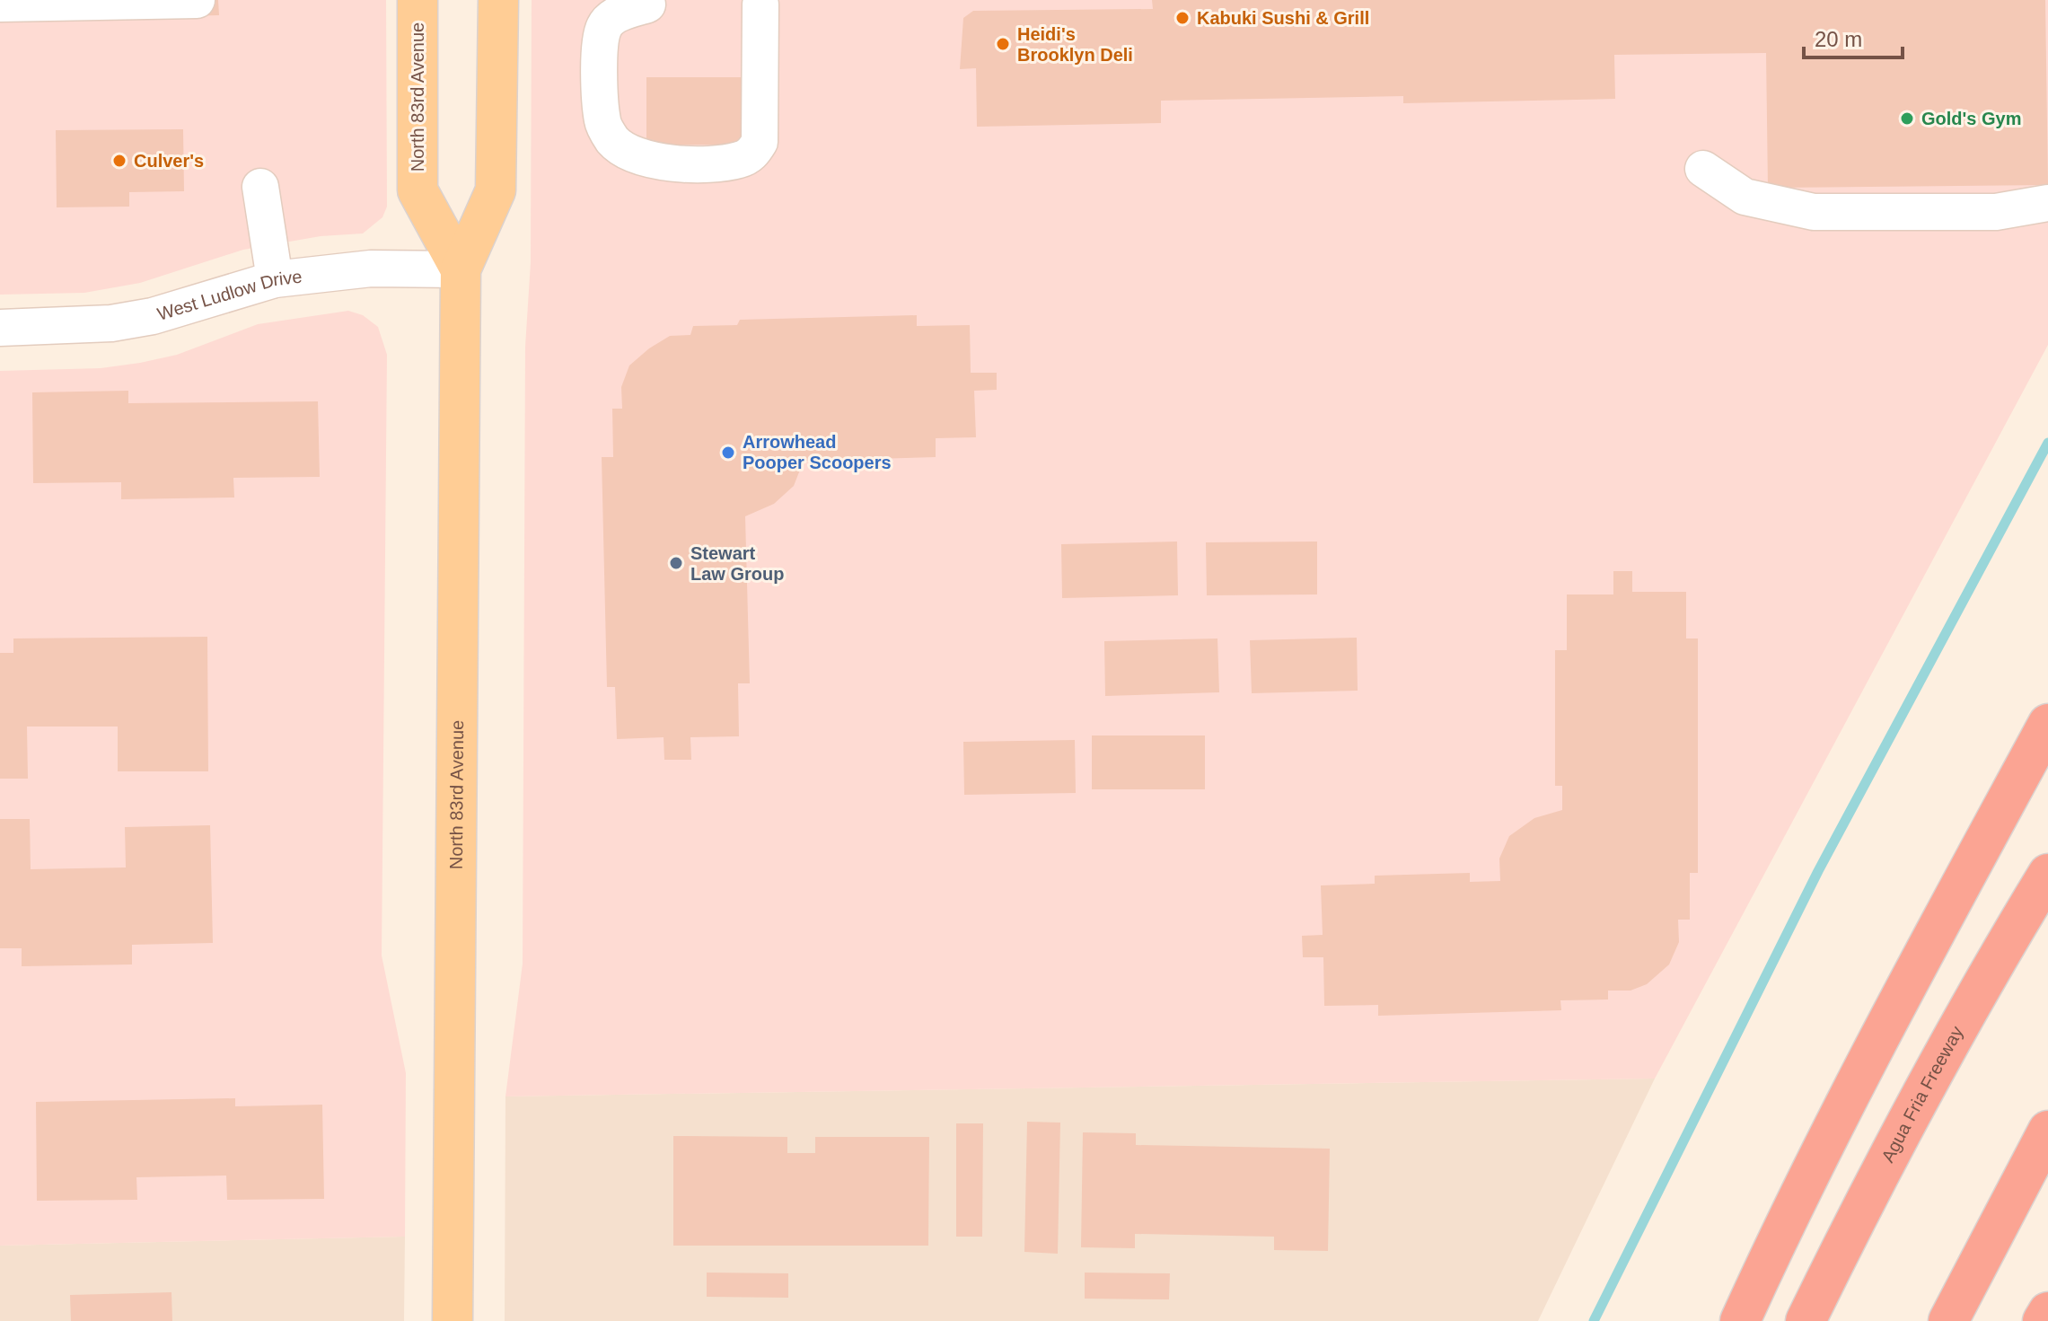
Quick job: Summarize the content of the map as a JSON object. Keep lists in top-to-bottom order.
{
  "streets": {
    "highway": ["Agua Fria Freeway"],
    "main road": ["North 83rd Avenue"],
    "street": ["West Ludlow Drive"]
  },
  "crossings": [
    ["North 83rd Avenue", "West Ludlow Drive"]
  ],
  "places": [
    "Kabuki Sushi & Grill",
    "Heidi's Brooklyn Deli",
    "Gold's Gym",
    "Culver's",
    "Arrowhead Pooper Scoopers",
    "Stewart Law Group"
  ],
  "scale_bar": "20 m"
}
